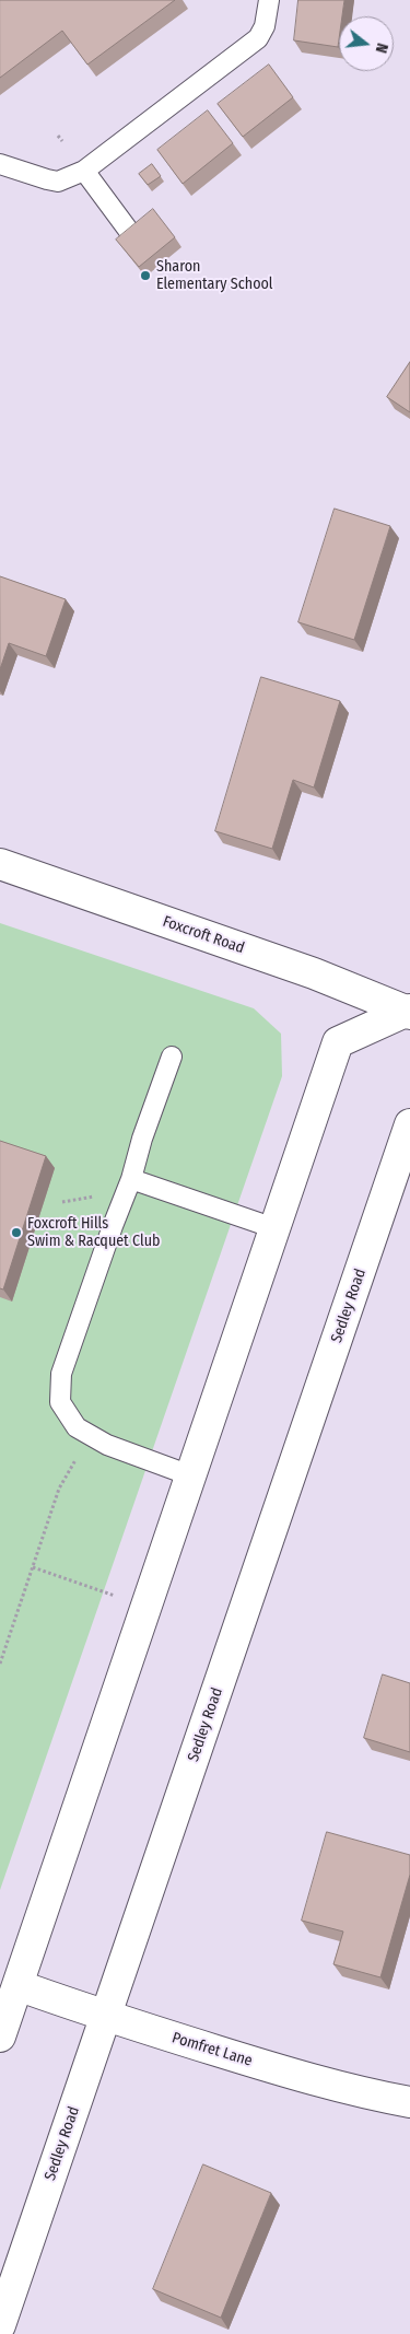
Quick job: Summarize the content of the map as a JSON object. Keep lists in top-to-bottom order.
{
  "streets": {
    "street": ["Foxcroft Road", "Sedley Road", "Pomfret Lane"]
  },
  "crossings": [
    ["Sedley Road", "Pomfret Lane"]
  ],
  "places": ["Sharon Elementary School", "Foxcroft Hills Swim & Racquet Club"],
  "north": "right"
}
